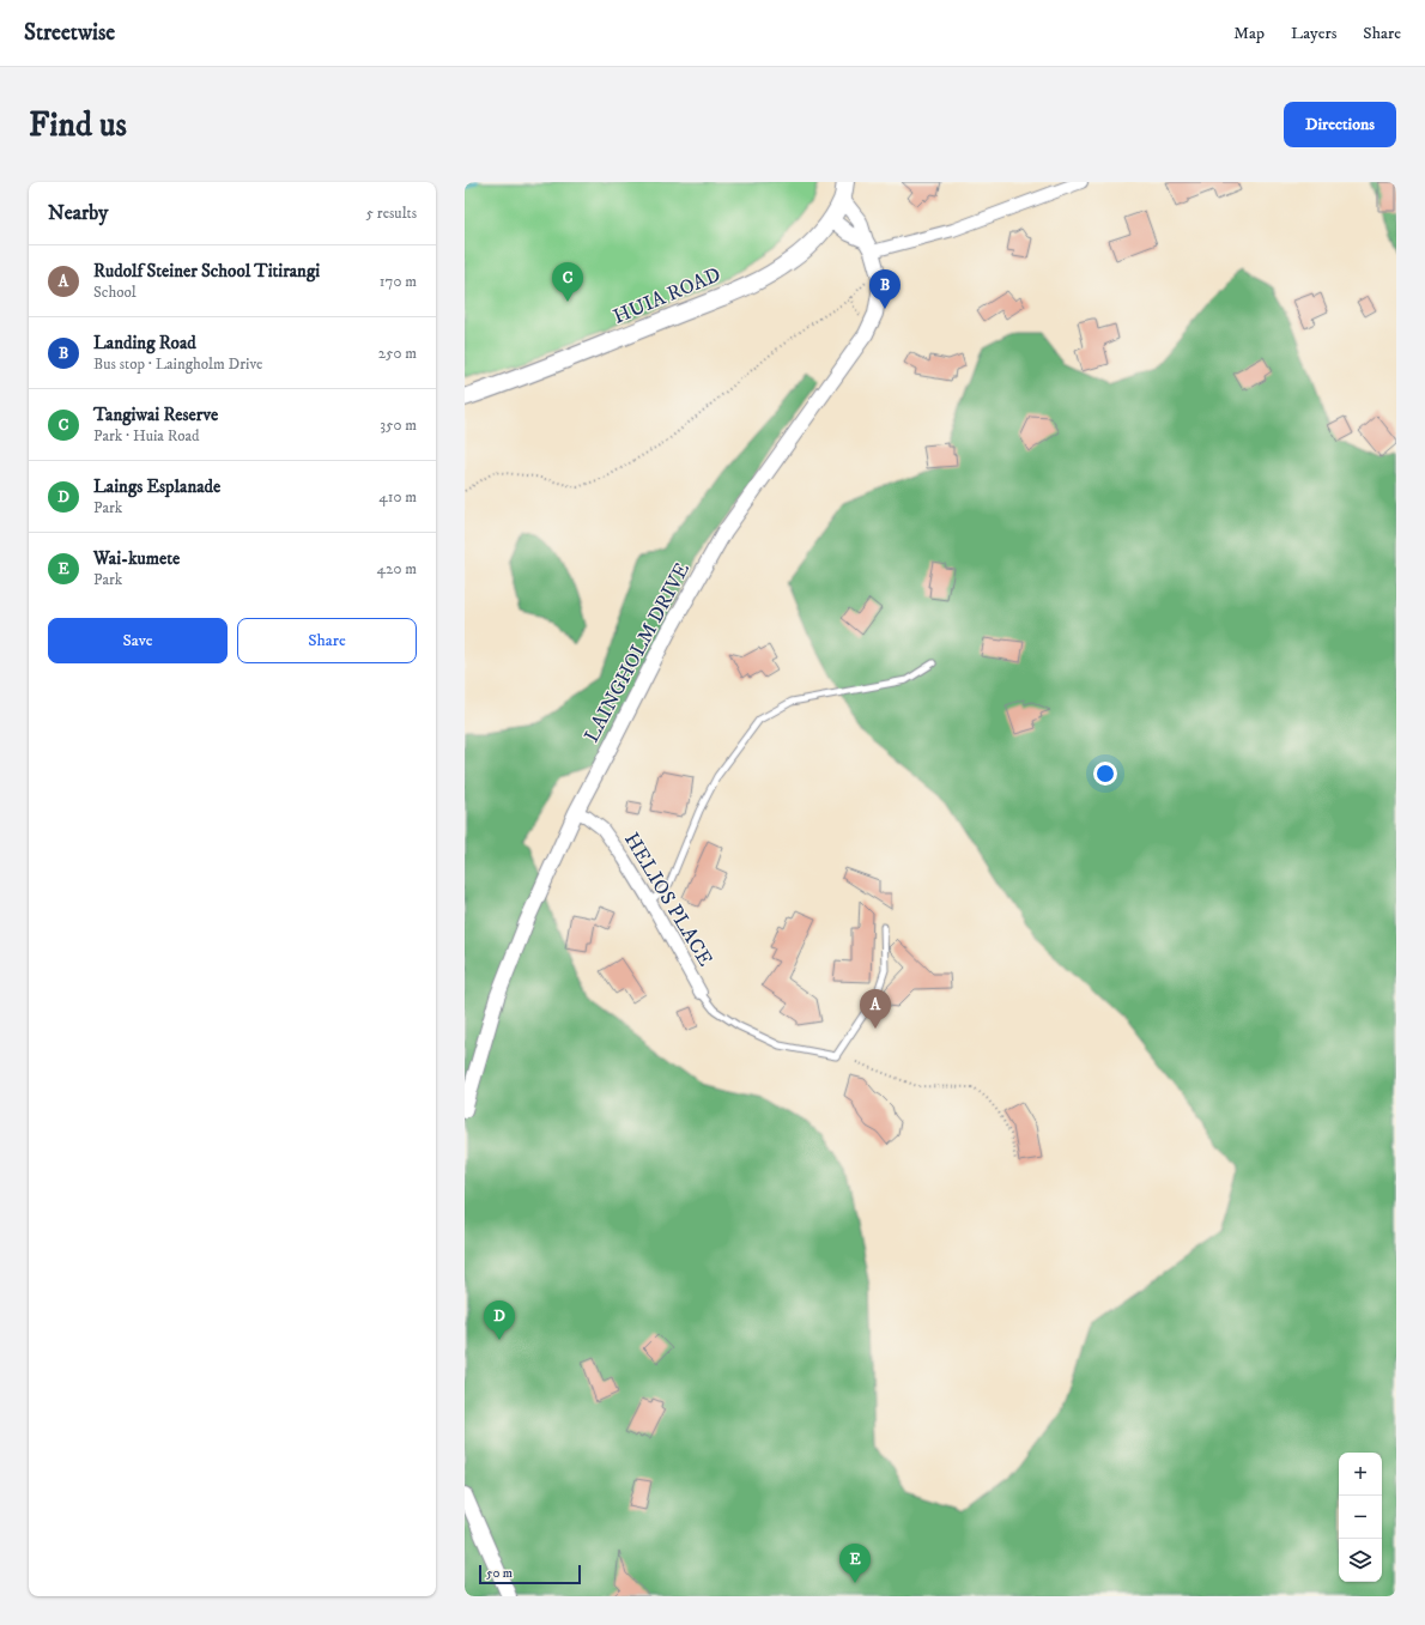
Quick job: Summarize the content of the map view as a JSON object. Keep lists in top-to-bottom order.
{
  "streets": {
    "main road": ["HUIA ROAD"],
    "street": ["LAINGHOLM DRIVE", "HELIOS PLACE"]
  },
  "crossings": [
    ["HUIA ROAD", "LAINGHOLM DRIVE"],
    ["LAINGHOLM DRIVE", "HELIOS PLACE"]
  ],
  "scale_bar": "50 m",
  "page": {
    "header": "Streetwise",
    "nav": ["Map", "Layers", "Share"],
    "buttons": [
      "Directions",
      ["Save", "Share"]
    ],
    "title": "Find us",
    "heading": ["Nearby", "5 results"],
    "list": [
      {
        "mark": "A",
        "name": "Rudolf Steiner School Titirangi",
        "note": "School",
        "value": "170 m"
      },
      {
        "mark": "B",
        "name": "Landing Road",
        "note": "Bus stop · Laingholm Drive",
        "value": "250 m"
      },
      {
        "mark": "C",
        "name": "Tangiwai Reserve",
        "note": "Park · Huia Road",
        "value": "350 m"
      },
      {
        "mark": "D",
        "name": "Laings Esplanade",
        "note": "Park",
        "value": "410 m"
      },
      {
        "mark": "E",
        "name": "Wai-kumete",
        "note": "Park",
        "value": "420 m"
      }
    ],
    "pins": [
      "C",
      "B",
      "A",
      "D",
      "E"
    ],
    "map_buttons": ["+", "−"],
    "scale": "50 m"
  }
}
